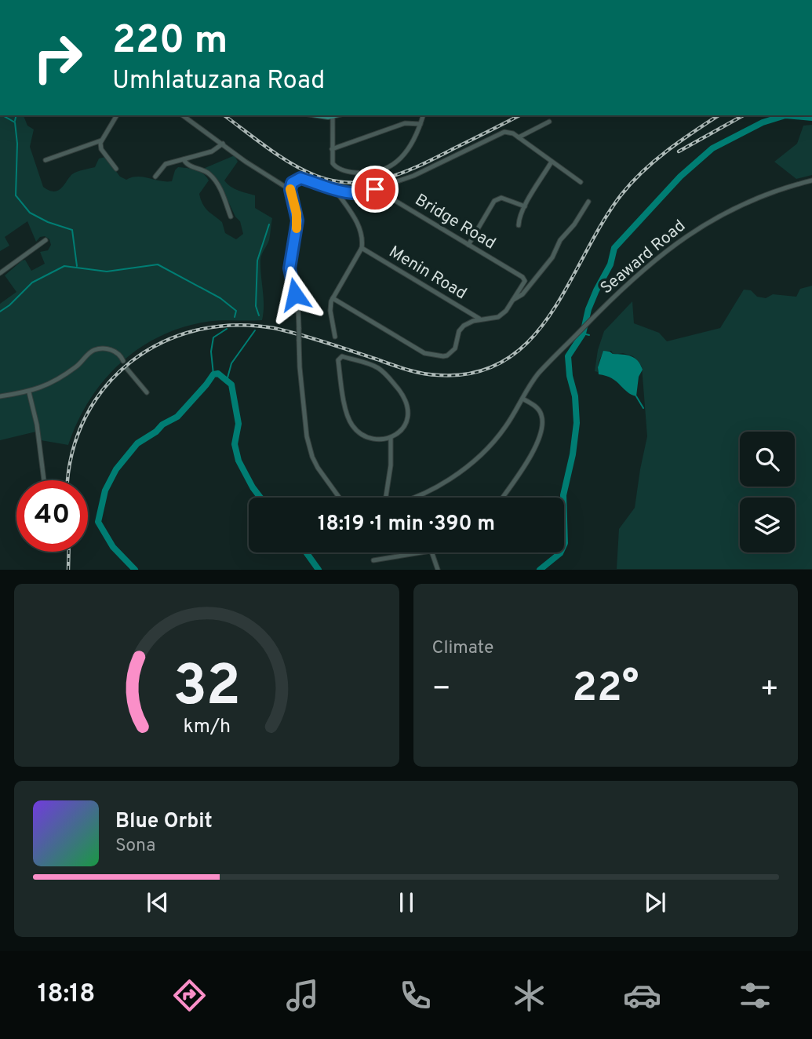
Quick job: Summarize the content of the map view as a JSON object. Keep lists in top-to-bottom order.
{
  "streets": {
    "street": ["Bridge Road", "Seaward Road", "Menin Road"]
  },
  "page": {
    "turn": ["220 m", "Umhlatuzana Road"],
    "limit": "40",
    "trip": "18:19 · 1 min · 390 m",
    "tile": "Climate",
    "heat": ["−", "22°", "+"],
    "song": ["Blue Orbit", "Sona"],
    "tabs": "18:18",
    "gauge": ["32", "km/h"]
  }
}
